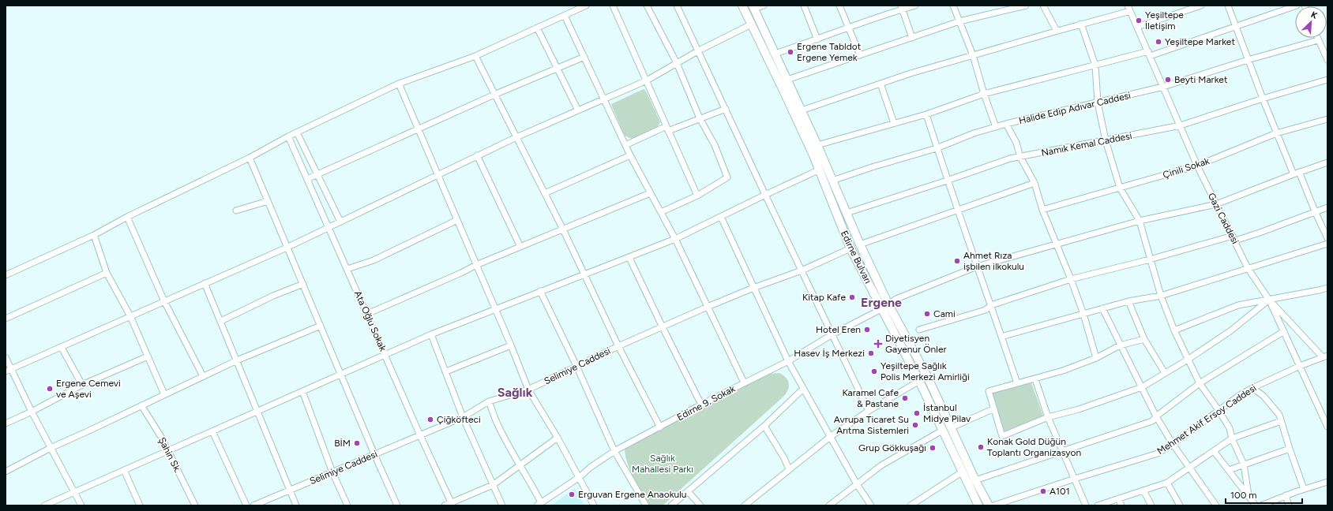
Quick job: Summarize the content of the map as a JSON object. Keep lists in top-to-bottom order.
{
  "streets": {
    "highway": ["Edirne Bulvarı"],
    "street": [
      "Halide Edip Adıvar Caddesi",
      "Namık Kemal Caddesi",
      "Çinili Sokak",
      "Gazi Caddesi",
      "Ata Oğlu Sokak",
      "Selimiye Caddesi",
      "Edirne 9. Sokak",
      "Mehmet Akif Ersoy Caddesi",
      "Şahin Sk."
    ]
  },
  "crossings": [
    ["Halide Edip Adıvar Caddesi", "Gazi Caddesi"],
    ["Halide Edip Adıvar Caddesi", "Edirne Bulvarı"],
    ["Namık Kemal Caddesi", "Gazi Caddesi"],
    ["Namık Kemal Caddesi", "Edirne Bulvarı"],
    ["Çinili Sokak", "Gazi Caddesi"],
    ["Gazi Caddesi", "Edirne 9. Sokak"],
    ["Gazi Caddesi", "Mehmet Akif Ersoy Caddesi"],
    ["Edirne Bulvarı", "Selimiye Caddesi"],
    ["Edirne Bulvarı", "Edirne 9. Sokak"],
    ["Ata Oğlu Sokak", "Selimiye Caddesi"]
  ],
  "districts": ["Ergene", "Sağlık"],
  "parks": ["Sağlık Mahallesi Parkı"],
  "places": {
    "other": [
      "Yeşiltepe İletişim",
      "Yeşiltepe Market",
      "Ergene Tabldot Ergene Yemek",
      "Beyti Market",
      "Ahmet Rıza işbilen ilkokulu",
      "Kitap Kafe",
      "Cami",
      "Hotel Eren",
      "Hasev İş Merkezi",
      "Yeşiltepe Sağlık Polis Merkezi Amirliği",
      "Ergene Cemevi ve Aşevi",
      "Karamel Cafe & Pastane",
      "İstanbul Midye Pilav",
      "Çiğköfteci",
      "Avrupa Ticaret Su Arıtma Sistemleri",
      "BİM",
      "Konak Gold Düğün Toplantı Organizasyon",
      "Grup Gökkuşağı",
      "A101",
      "Erguvan Ergene Anaokulu"
    ],
    "health": ["Diyetisyen Gayenur Önler"]
  },
  "scale_bar": "100 m",
  "north": "top right"
}
